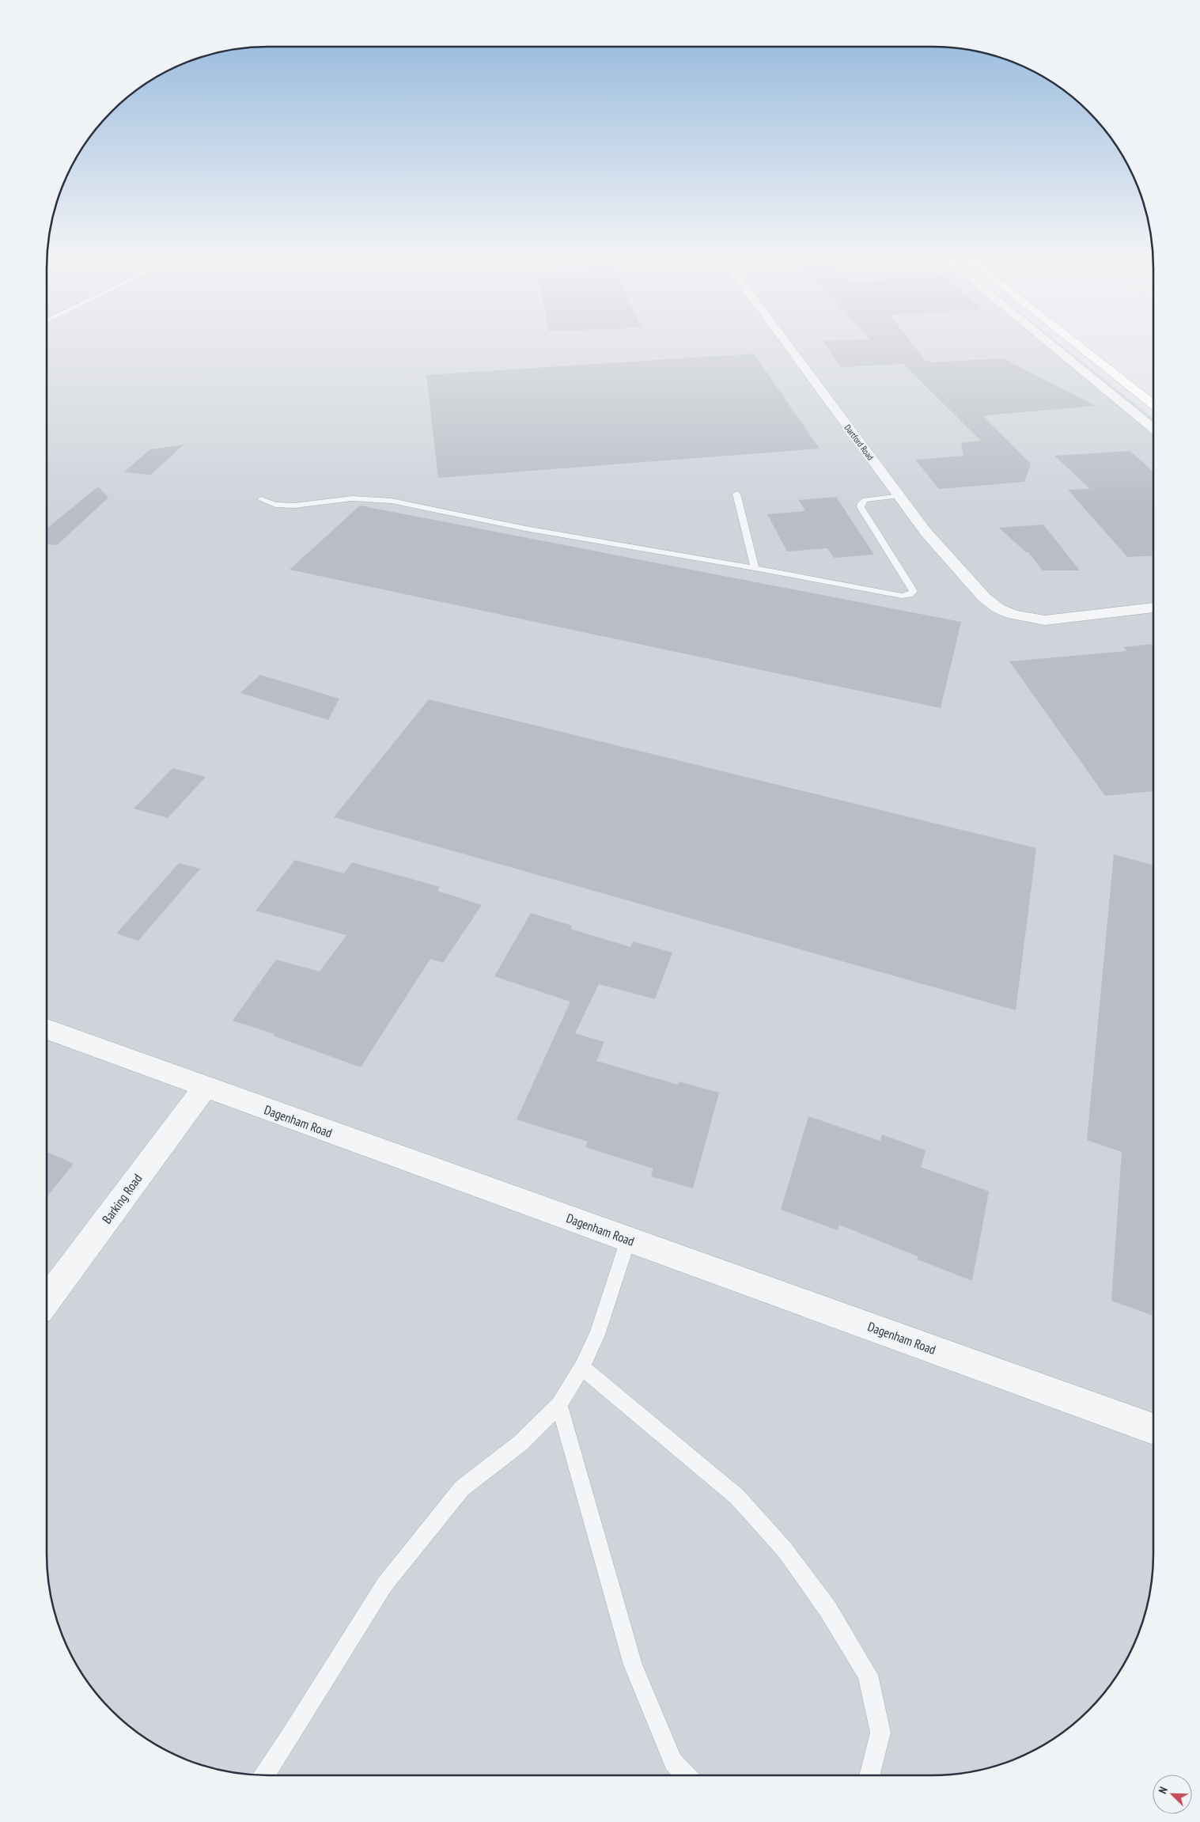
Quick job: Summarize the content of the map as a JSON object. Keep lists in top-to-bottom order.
{
  "streets": {
    "street": ["Dartford Road", "Dagenham Road", "Barking Road"]
  },
  "crossings": [
    ["Dagenham Road", "Barking Road"]
  ],
  "north": "top left"
}
